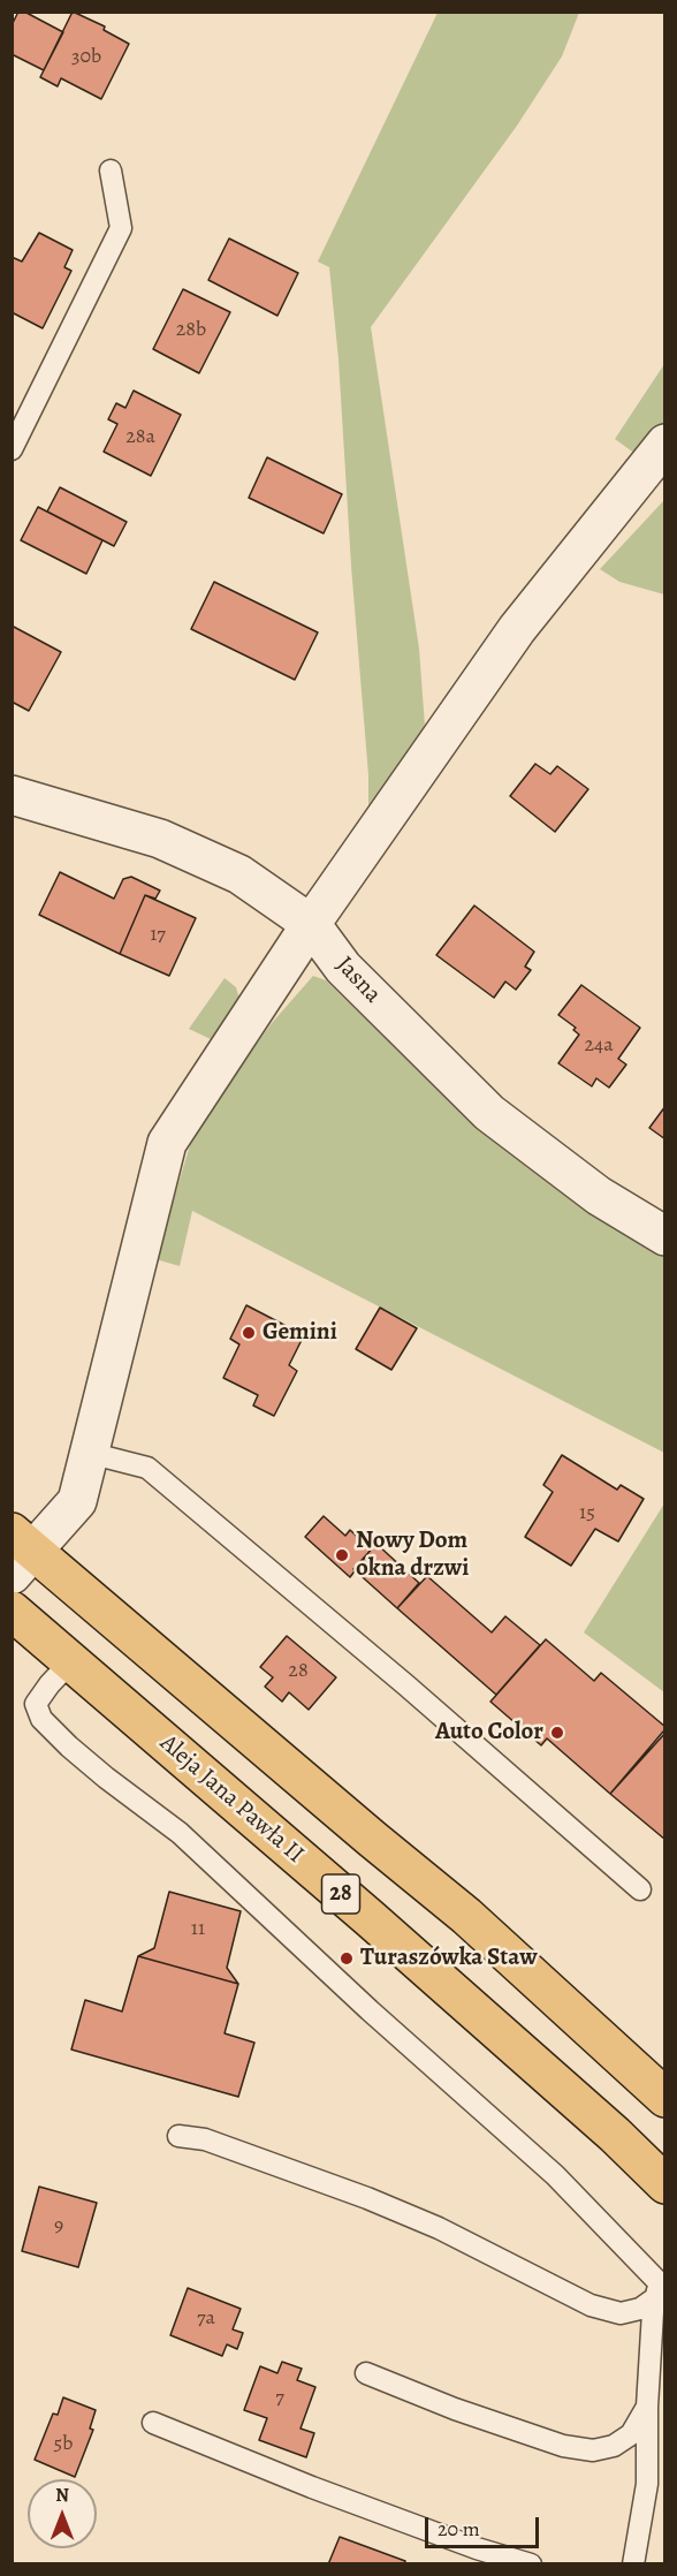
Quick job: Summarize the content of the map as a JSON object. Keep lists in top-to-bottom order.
{
  "streets": {
    "main road": ["Aleja Jana Pawła II", "28"],
    "street": ["Jasna"]
  },
  "places": [
    "Gemini",
    "Nowy Dom okna drzwi",
    "Auto Color",
    "Turaszówka Staw"
  ],
  "house_numbers": [
    "30b",
    "28b",
    "28a",
    "17",
    "24a",
    "15",
    "28",
    "11",
    "9",
    "7a",
    "7",
    "5b"
  ],
  "scale_bar": "20 m",
  "north": "top"
}
